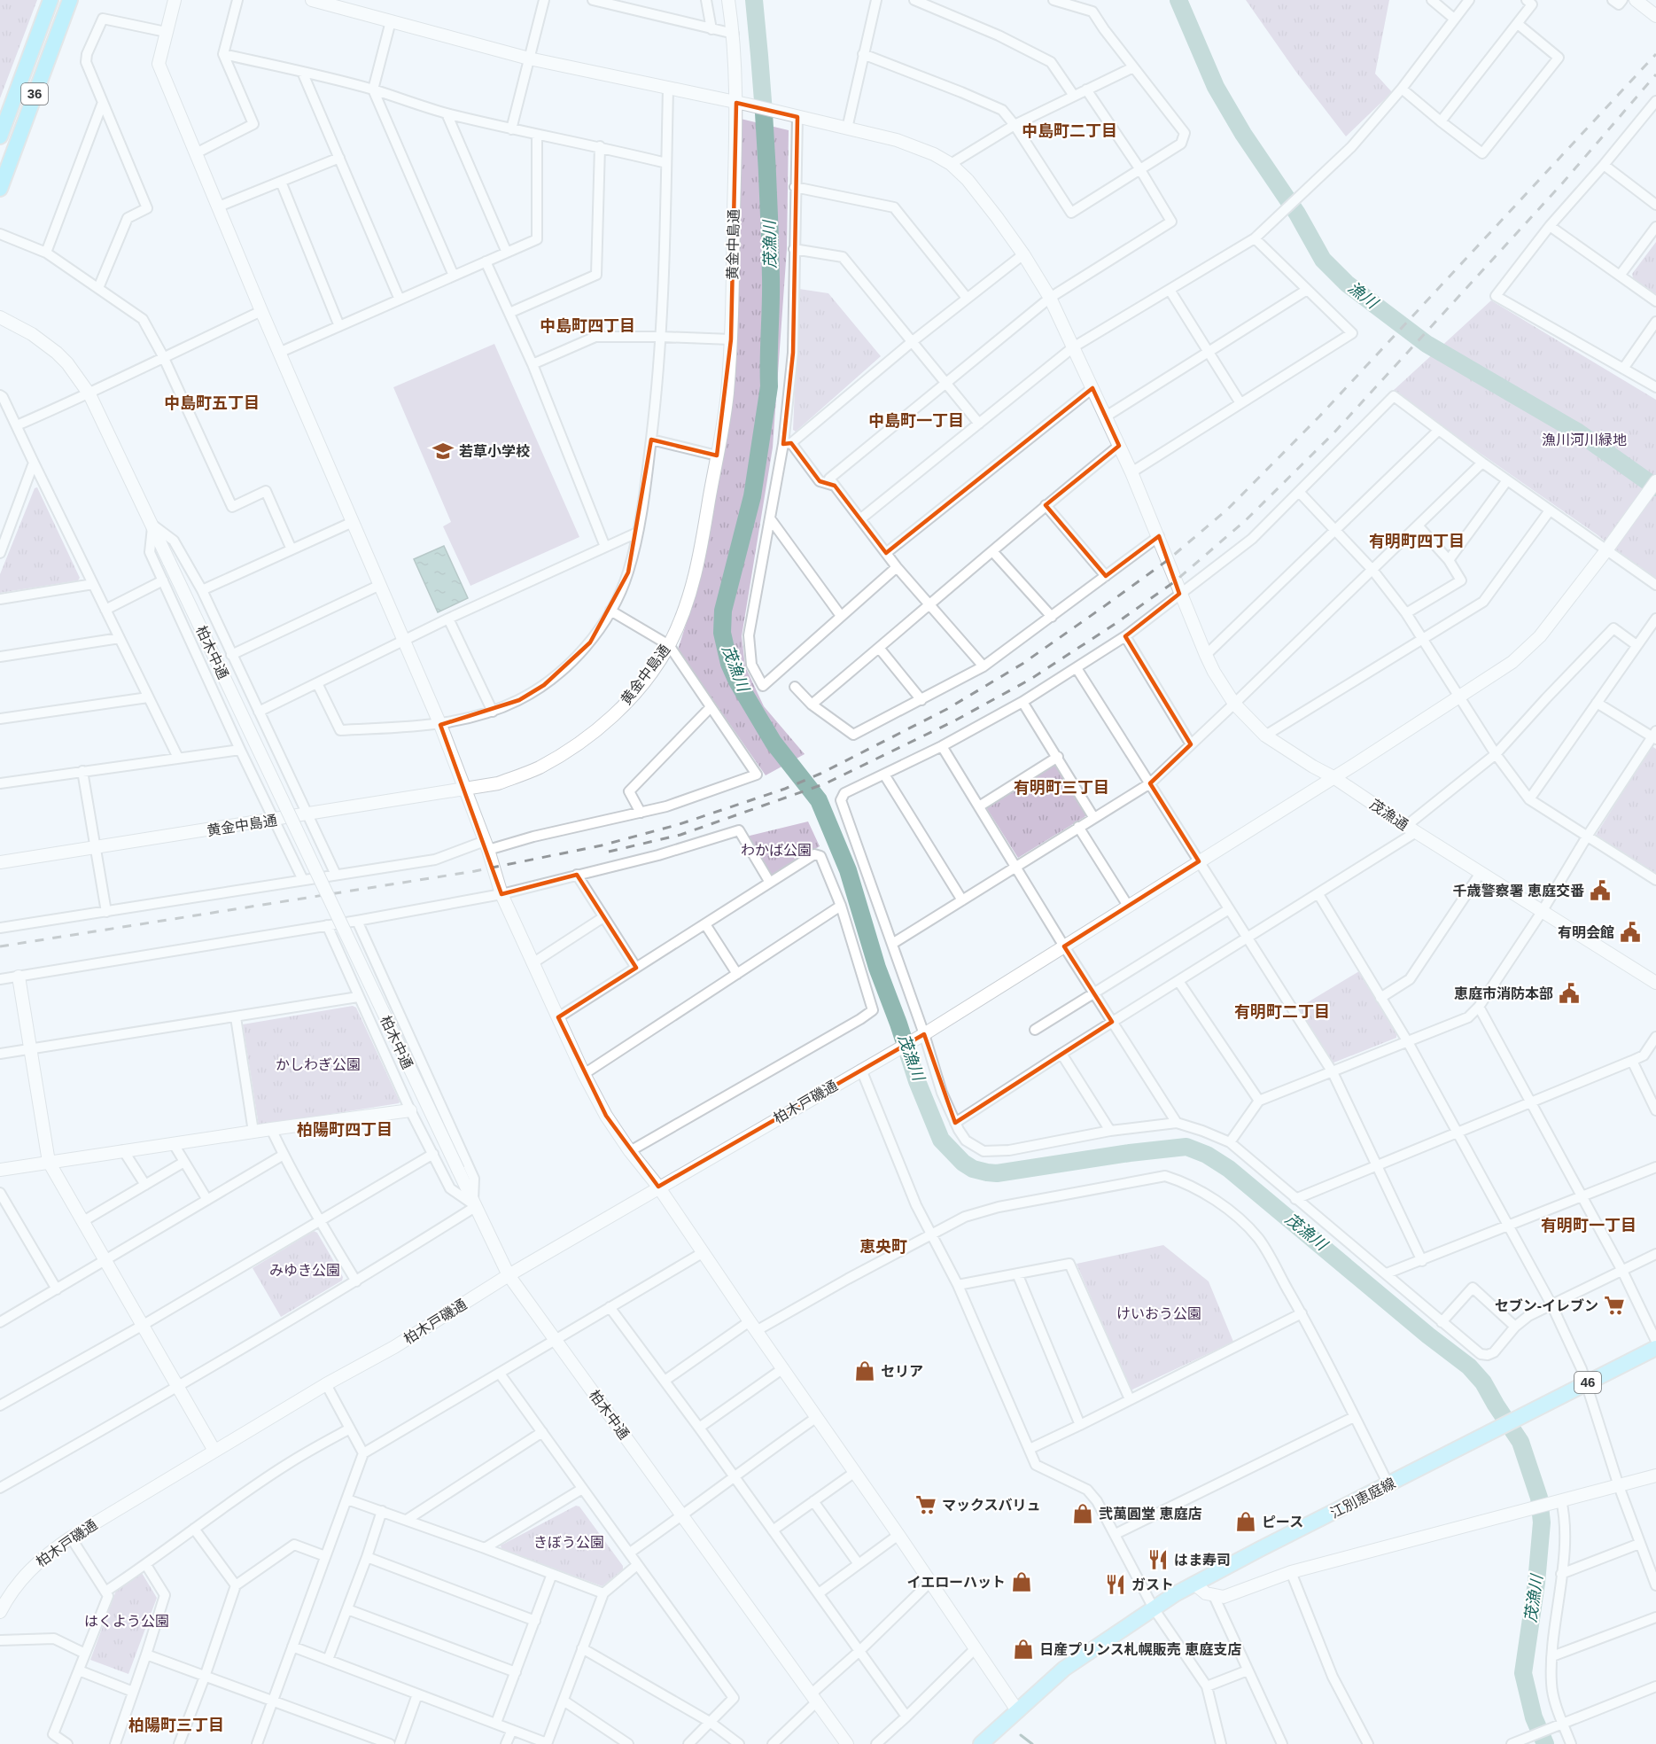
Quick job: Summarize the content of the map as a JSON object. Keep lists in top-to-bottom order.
{
  "streets": {
    "highway": ["36"],
    "main road": ["46", "江別恵庭線"],
    "street": [
      "黄金中島通",
      "柏木中通",
      "茂漁通",
      "柏木戸磯通"
    ]
  },
  "crossings": [
    ["黄金中島通", "茂漁通"],
    ["柏木中通", "柏木戸磯通"],
    ["茂漁通", "柏木戸磯通"]
  ],
  "districts": [
    "中島町二丁目",
    "中島町四丁目",
    "中島町五丁目",
    "中島町一丁目",
    "有明町四丁目",
    "有明町三丁目",
    "有明町二丁目",
    "柏陽町四丁目",
    "有明町一丁目",
    "恵央町",
    "柏陽町三丁目"
  ],
  "water": ["茂漁川", "漁川"],
  "parks": [
    "漁川河川緑地",
    "わかば公園",
    "かしわぎ公園",
    "みゆき公園",
    "けいおう公園",
    "きぼう公園",
    "はくよう公園"
  ],
  "places": {
    "school or university": ["若草小学校"],
    "public building": ["千歳警察署 恵庭交番", "有明会館", "恵庭市消防本部"],
    "supermarket": ["セブン-イレブン", "マックスバリュ"],
    "shop": [
      "セリア",
      "弐萬圓堂 恵庭店",
      "ピース",
      "イエローハット",
      "日産プリンス札幌販売 恵庭支店"
    ],
    "restaurant": ["はま寿司", "ガスト"]
  }
}
